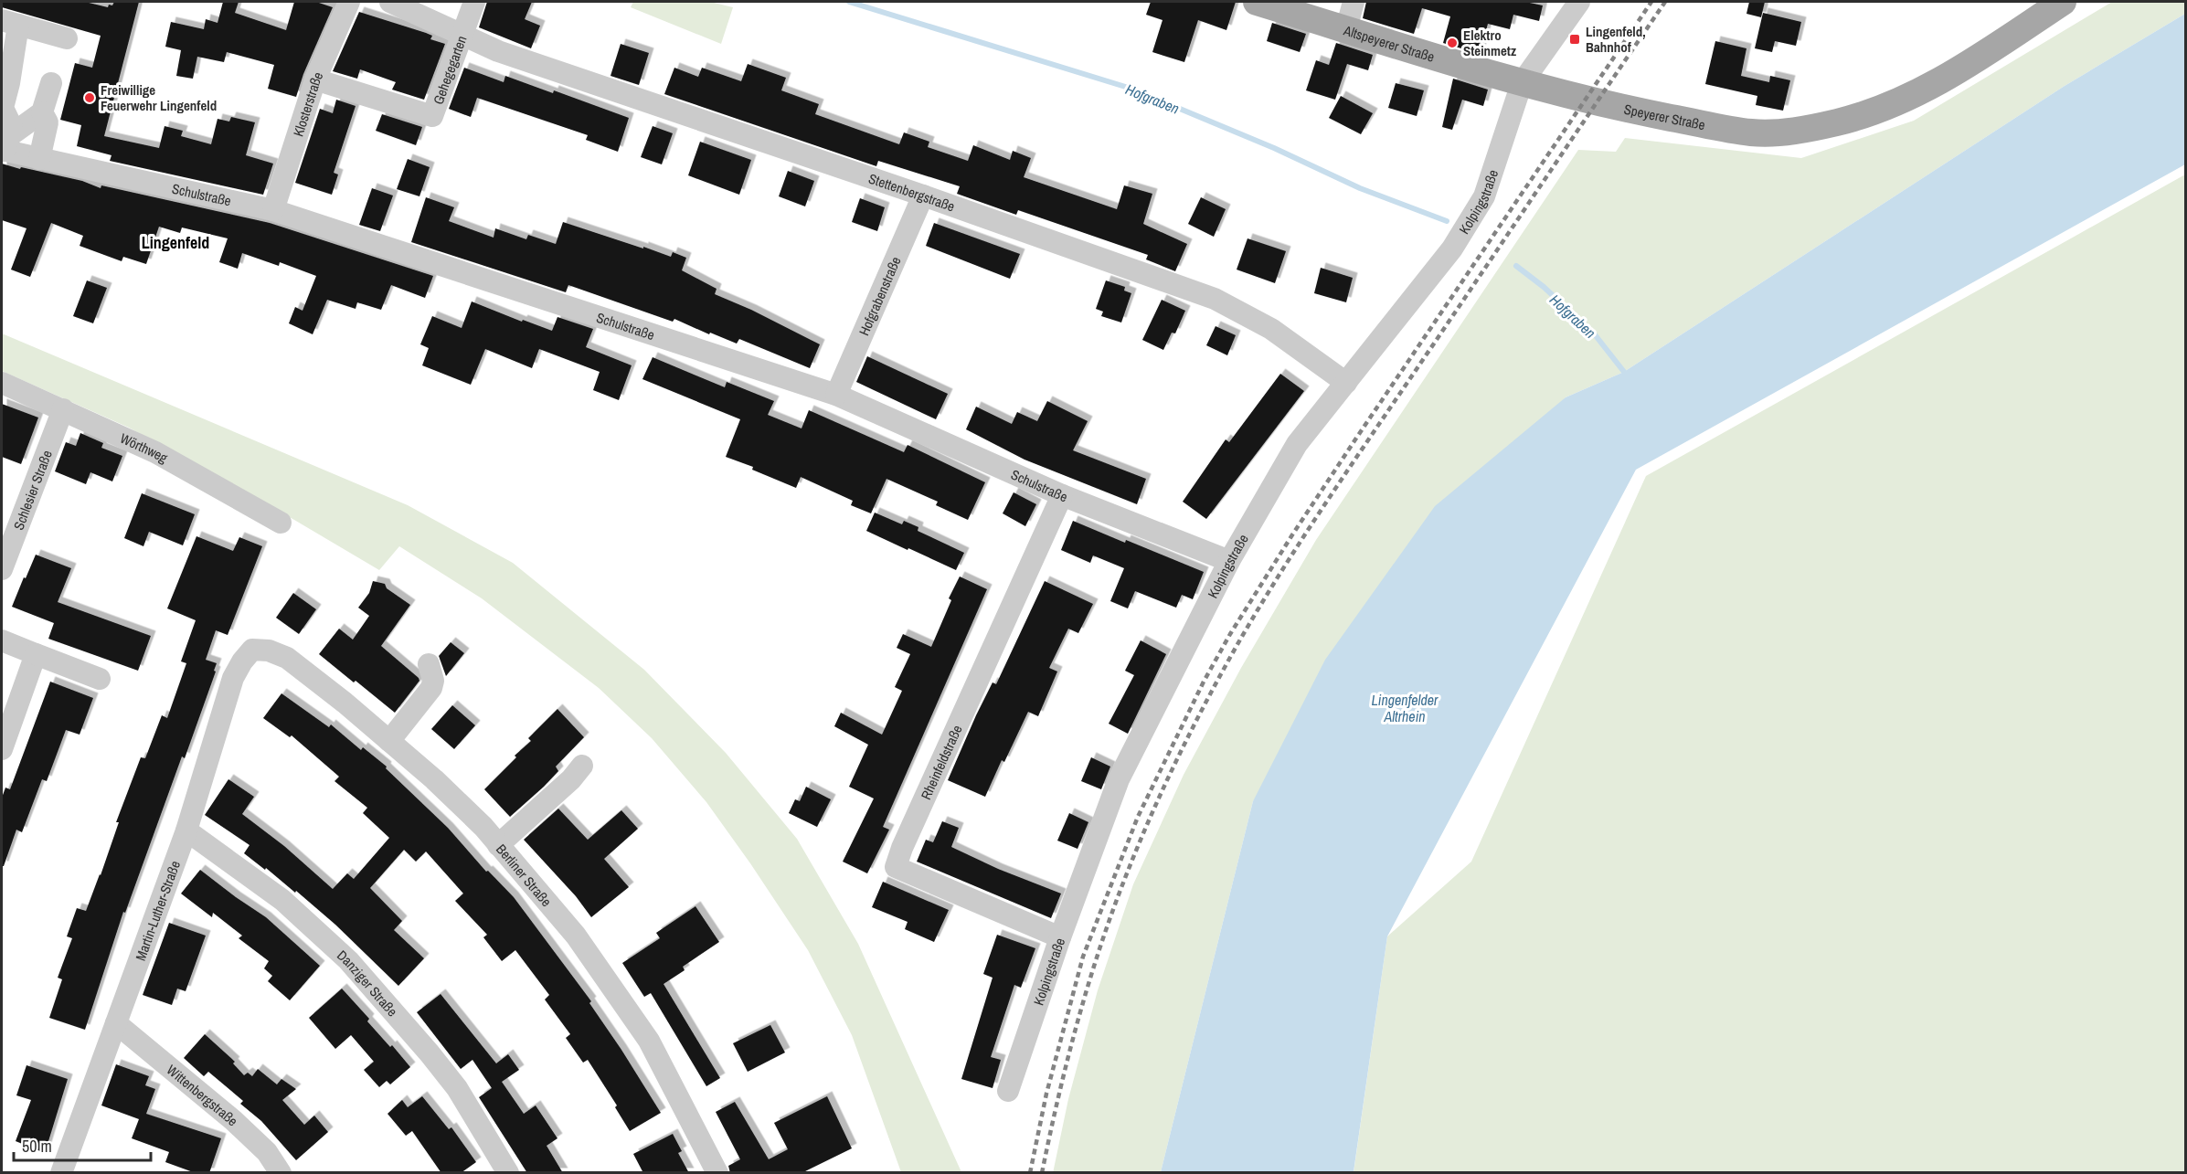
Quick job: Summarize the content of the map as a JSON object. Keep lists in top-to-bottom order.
{
  "streets": {
    "main road": ["Altspeyerer Straße", "Speyerer Straße"],
    "street": [
      "Gehegegarten",
      "Klosterstraße",
      "Stettenbergstraße",
      "Schulstraße",
      "Kolpingstraße",
      "Hofgrabenstraße",
      "Wörthweg",
      "Schlesier Straße",
      "Rheinfeldstraße",
      "Berliner Straße",
      "Martin-Luther-Straße",
      "Danziger Straße",
      "Wittenbergstraße"
    ]
  },
  "crossings": [
    ["Altspeyerer Straße", "Speyerer Straße"],
    ["Altspeyerer Straße", "Kolpingstraße"],
    ["Gehegegarten", "Klosterstraße"],
    ["Gehegegarten", "Stettenbergstraße"],
    ["Klosterstraße", "Schulstraße"],
    ["Speyerer Straße", "Kolpingstraße"],
    ["Stettenbergstraße", "Kolpingstraße"],
    ["Stettenbergstraße", "Hofgrabenstraße"],
    ["Schulstraße", "Kolpingstraße"],
    ["Schulstraße", "Hofgrabenstraße"],
    ["Schulstraße", "Rheinfeldstraße"],
    ["Kolpingstraße", "Rheinfeldstraße"],
    ["Wörthweg", "Schlesier Straße"],
    ["Berliner Straße", "Martin-Luther-Straße"],
    ["Martin-Luther-Straße", "Danziger Straße"],
    ["Martin-Luther-Straße", "Wittenbergstraße"]
  ],
  "districts": ["Lingenfeld"],
  "water": ["Hofgraben", "Lingenfelder Altrhein"],
  "places": {
    "transit": ["Lingenfeld, Bahnhof"],
    "other": ["Elektro Steinmetz", "Freiwillige Feuerwehr Lingenfeld"]
  },
  "scale_bar": "50 m"
}
